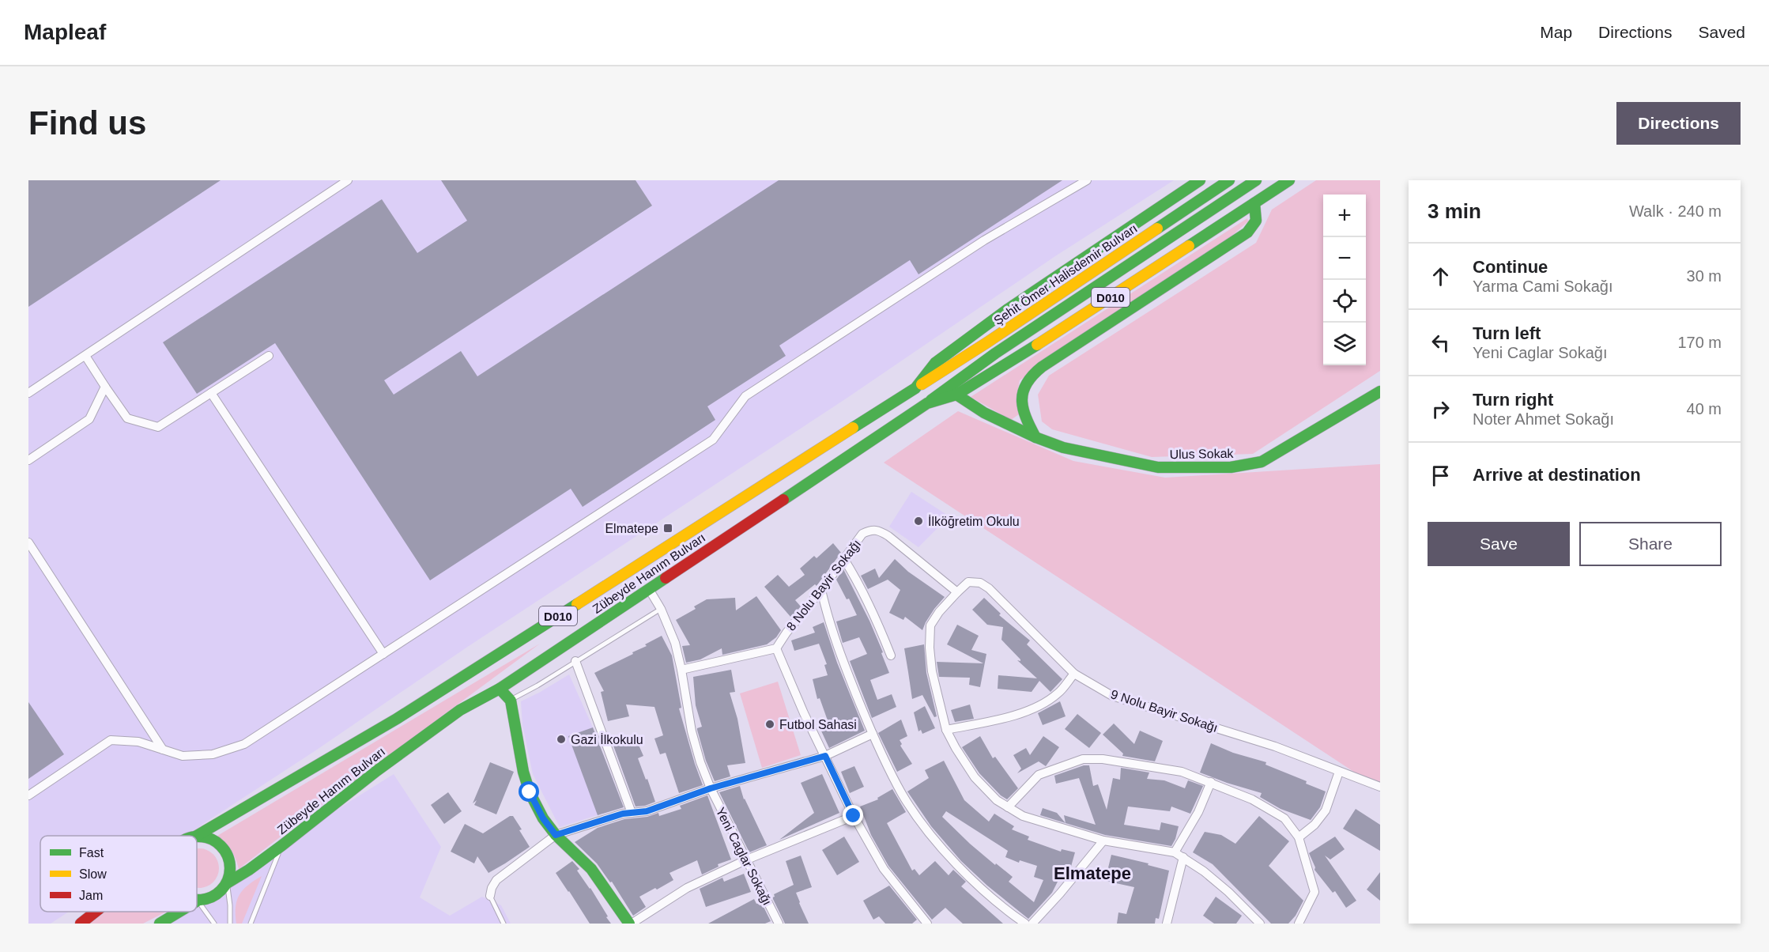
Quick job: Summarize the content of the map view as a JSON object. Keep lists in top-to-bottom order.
{
  "streets": {
    "main road": [
      "Şehit Ömer Halisdemir Bulvarı",
      "D010",
      "Ulus Sokak",
      "Zübeyde Hanım Bulvarı"
    ],
    "street": ["8 Nolu Bayir Sokağı", "9 Nolu Bayir Sokağı", "Yeni Caglar Sokağı"]
  },
  "crossings": [
    ["Şehit Ömer Halisdemir Bulvarı", "D010"],
    ["Şehit Ömer Halisdemir Bulvarı", "Zübeyde Hanım Bulvarı"],
    ["D010", "Ulus Sokak"],
    ["D010", "Zübeyde Hanım Bulvarı"],
    ["Zübeyde Hanım Bulvarı", "Yeni Caglar Sokağı"],
    ["8 Nolu Bayir Sokağı", "9 Nolu Bayir Sokağı"]
  ],
  "districts": ["Elmatepe"],
  "places": {
    "other": ["İlköğretim Okulu", "Futbol Sahasi", "Gazi İlkokulu"],
    "transit": ["Elmatepe"]
  },
  "legend": ["Fast", "Slow", "Jam"],
  "page": {
    "header": "Mapleaf",
    "nav": ["Map", "Directions", "Saved"],
    "buttons": [
      "Directions",
      ["Save", "Share"]
    ],
    "title": "Find us",
    "heading": ["3 min", "Walk · 240 m"],
    "map_buttons": ["+", "−"],
    "list": [
      ["Continue", "Yarma Cami Sokağı", "30 m"],
      ["Turn left", "Yeni Caglar Sokağı", "170 m"],
      ["Turn right", "Noter Ahmet Sokağı", "40 m"],
      "Arrive at destination"
    ]
  }
}
